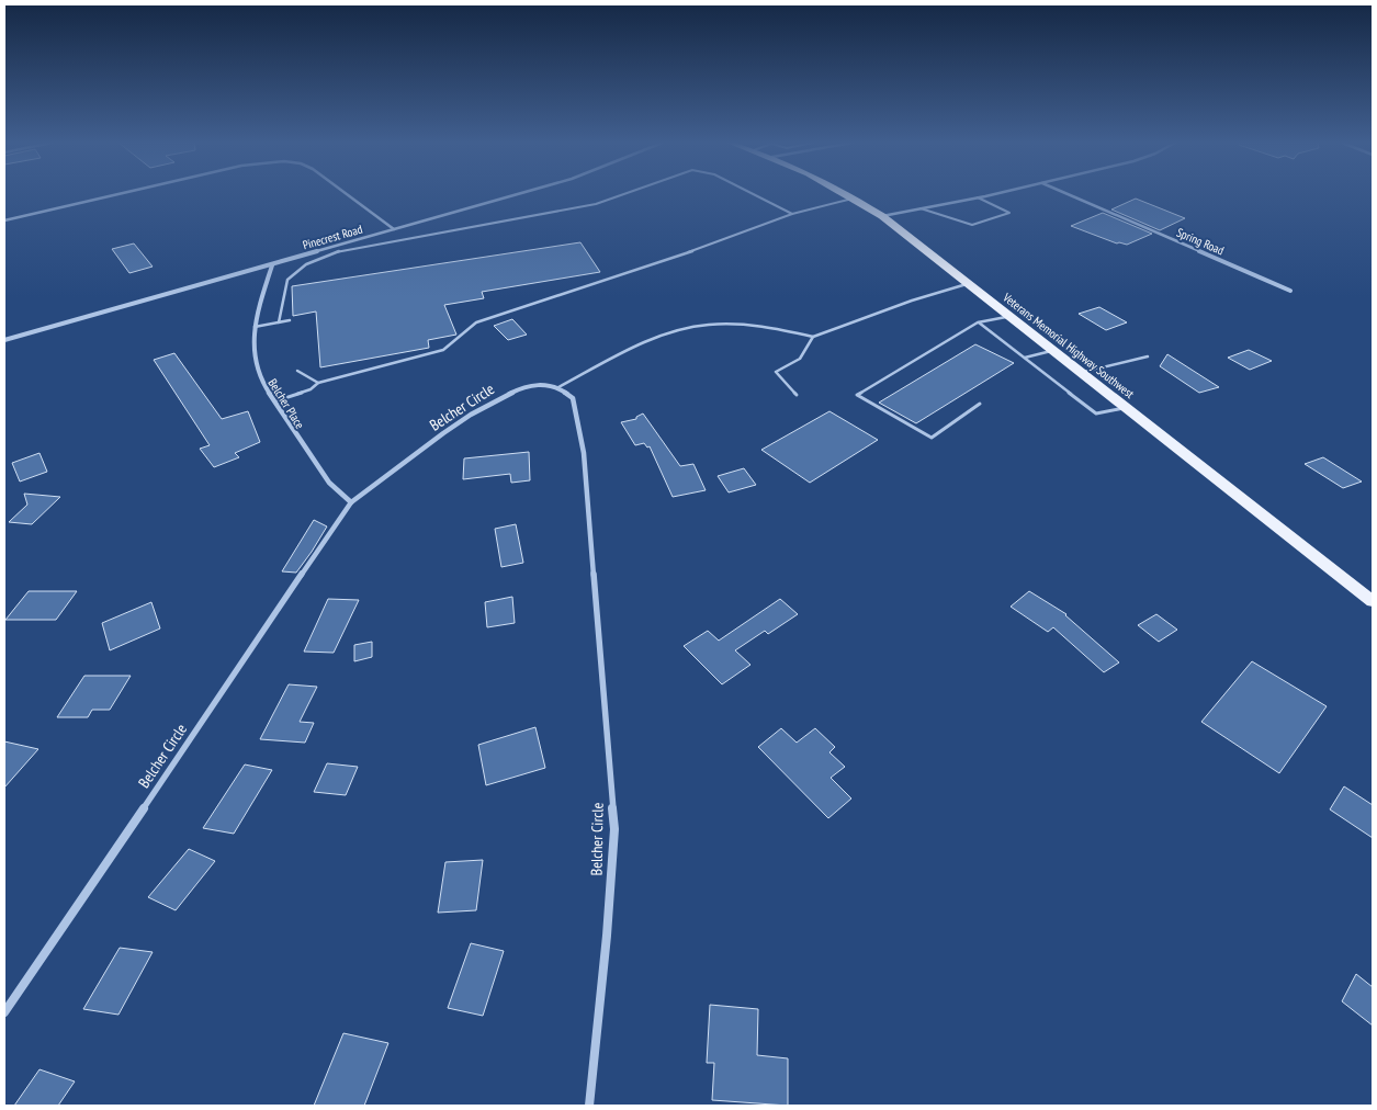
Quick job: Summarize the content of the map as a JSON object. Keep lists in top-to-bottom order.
{
  "streets": {
    "main road": ["Veterans Memorial Highway Southwest"],
    "street": [
      "Pinecrest Road",
      "Spring Road",
      "Belcher Place",
      "Belcher Circle"
    ]
  },
  "crossings": [
    ["Pinecrest Road", "Belcher Place"],
    ["Belcher Place", "Belcher Circle"]
  ]
}
